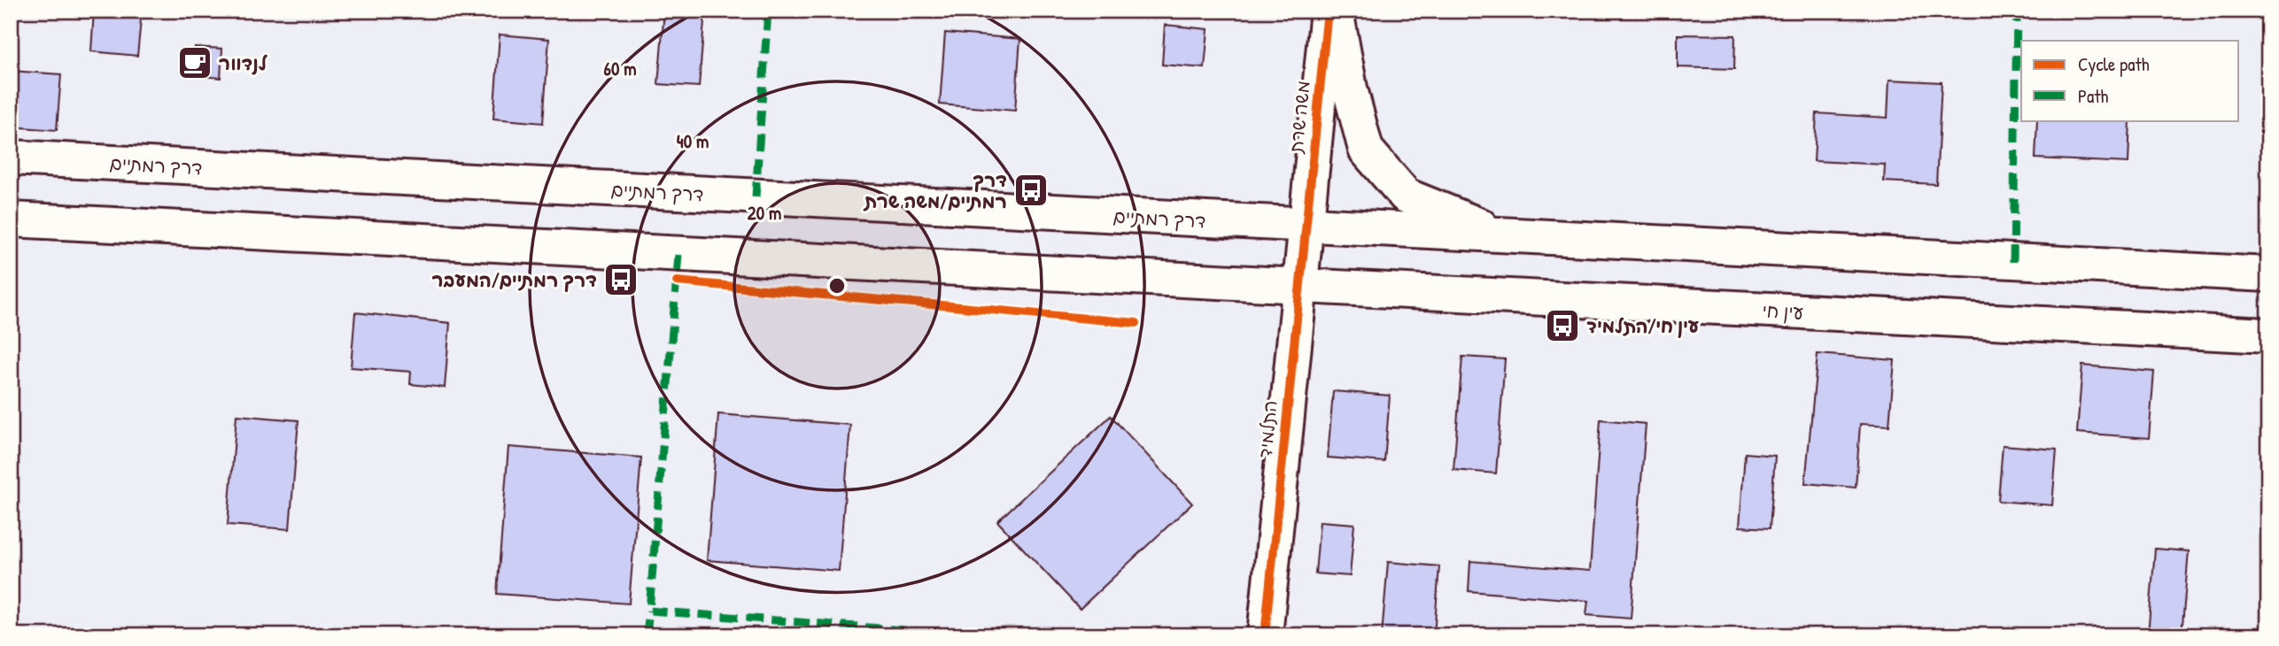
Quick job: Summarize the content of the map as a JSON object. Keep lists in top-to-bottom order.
{
  "streets": {
    "main road": [
      "משה שרת",
      "דרך רמתיים",
      "עין חי",
      "התלמיד"
    ]
  },
  "crossings": [
    ["משה שרת", "דרך רמתיים"],
    ["משה שרת", "התלמיד"],
    ["דרך רמתיים", "התלמיד"],
    ["עין חי", "התלמיד"]
  ],
  "places": {
    "cafe": ["לנדוור"],
    "bus stop": ["דרך רמתיים/משה שרת", "דרך רמתיים/המעבר", "עין חי/התלמיד"]
  },
  "legend": ["Cycle path", "Path"],
  "rings": ["60 m", "40 m", "20 m"]
}
